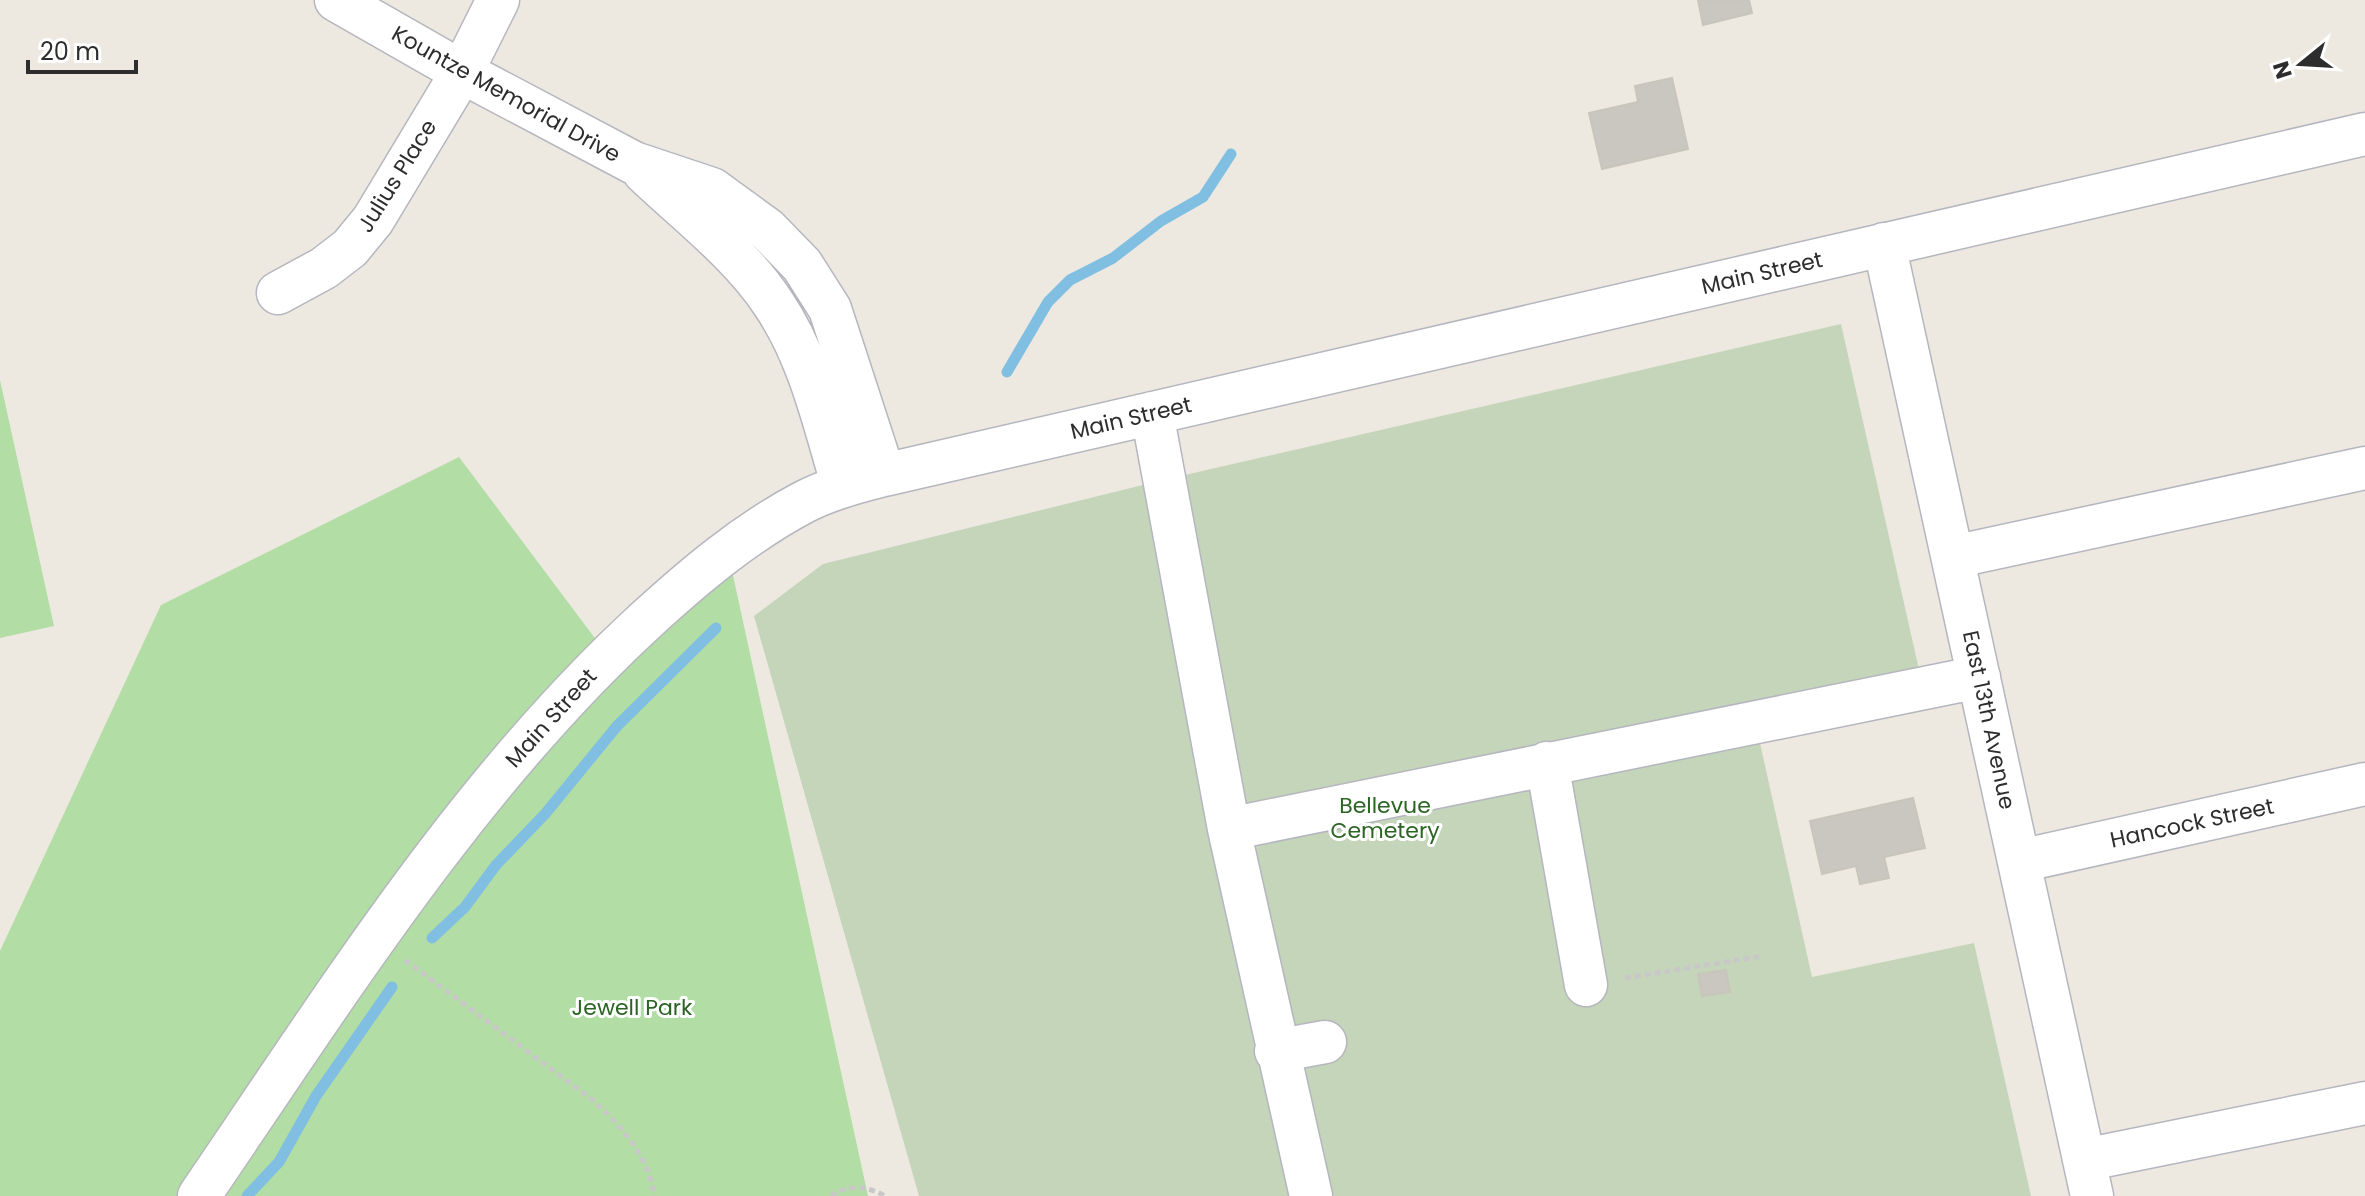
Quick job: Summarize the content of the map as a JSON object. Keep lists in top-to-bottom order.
{
  "streets": {
    "street": [
      "Kountze Memorial Drive",
      "Julius Place",
      "Main Street",
      "East 13th Avenue",
      "Hancock Street"
    ]
  },
  "crossings": [
    ["Kountze Memorial Drive", "Julius Place"],
    ["Main Street", "East 13th Avenue"],
    ["East 13th Avenue", "Hancock Street"]
  ],
  "parks": ["Bellevue Cemetery", "Jewell Park"],
  "scale_bar": "20 m",
  "north": "left"
}
